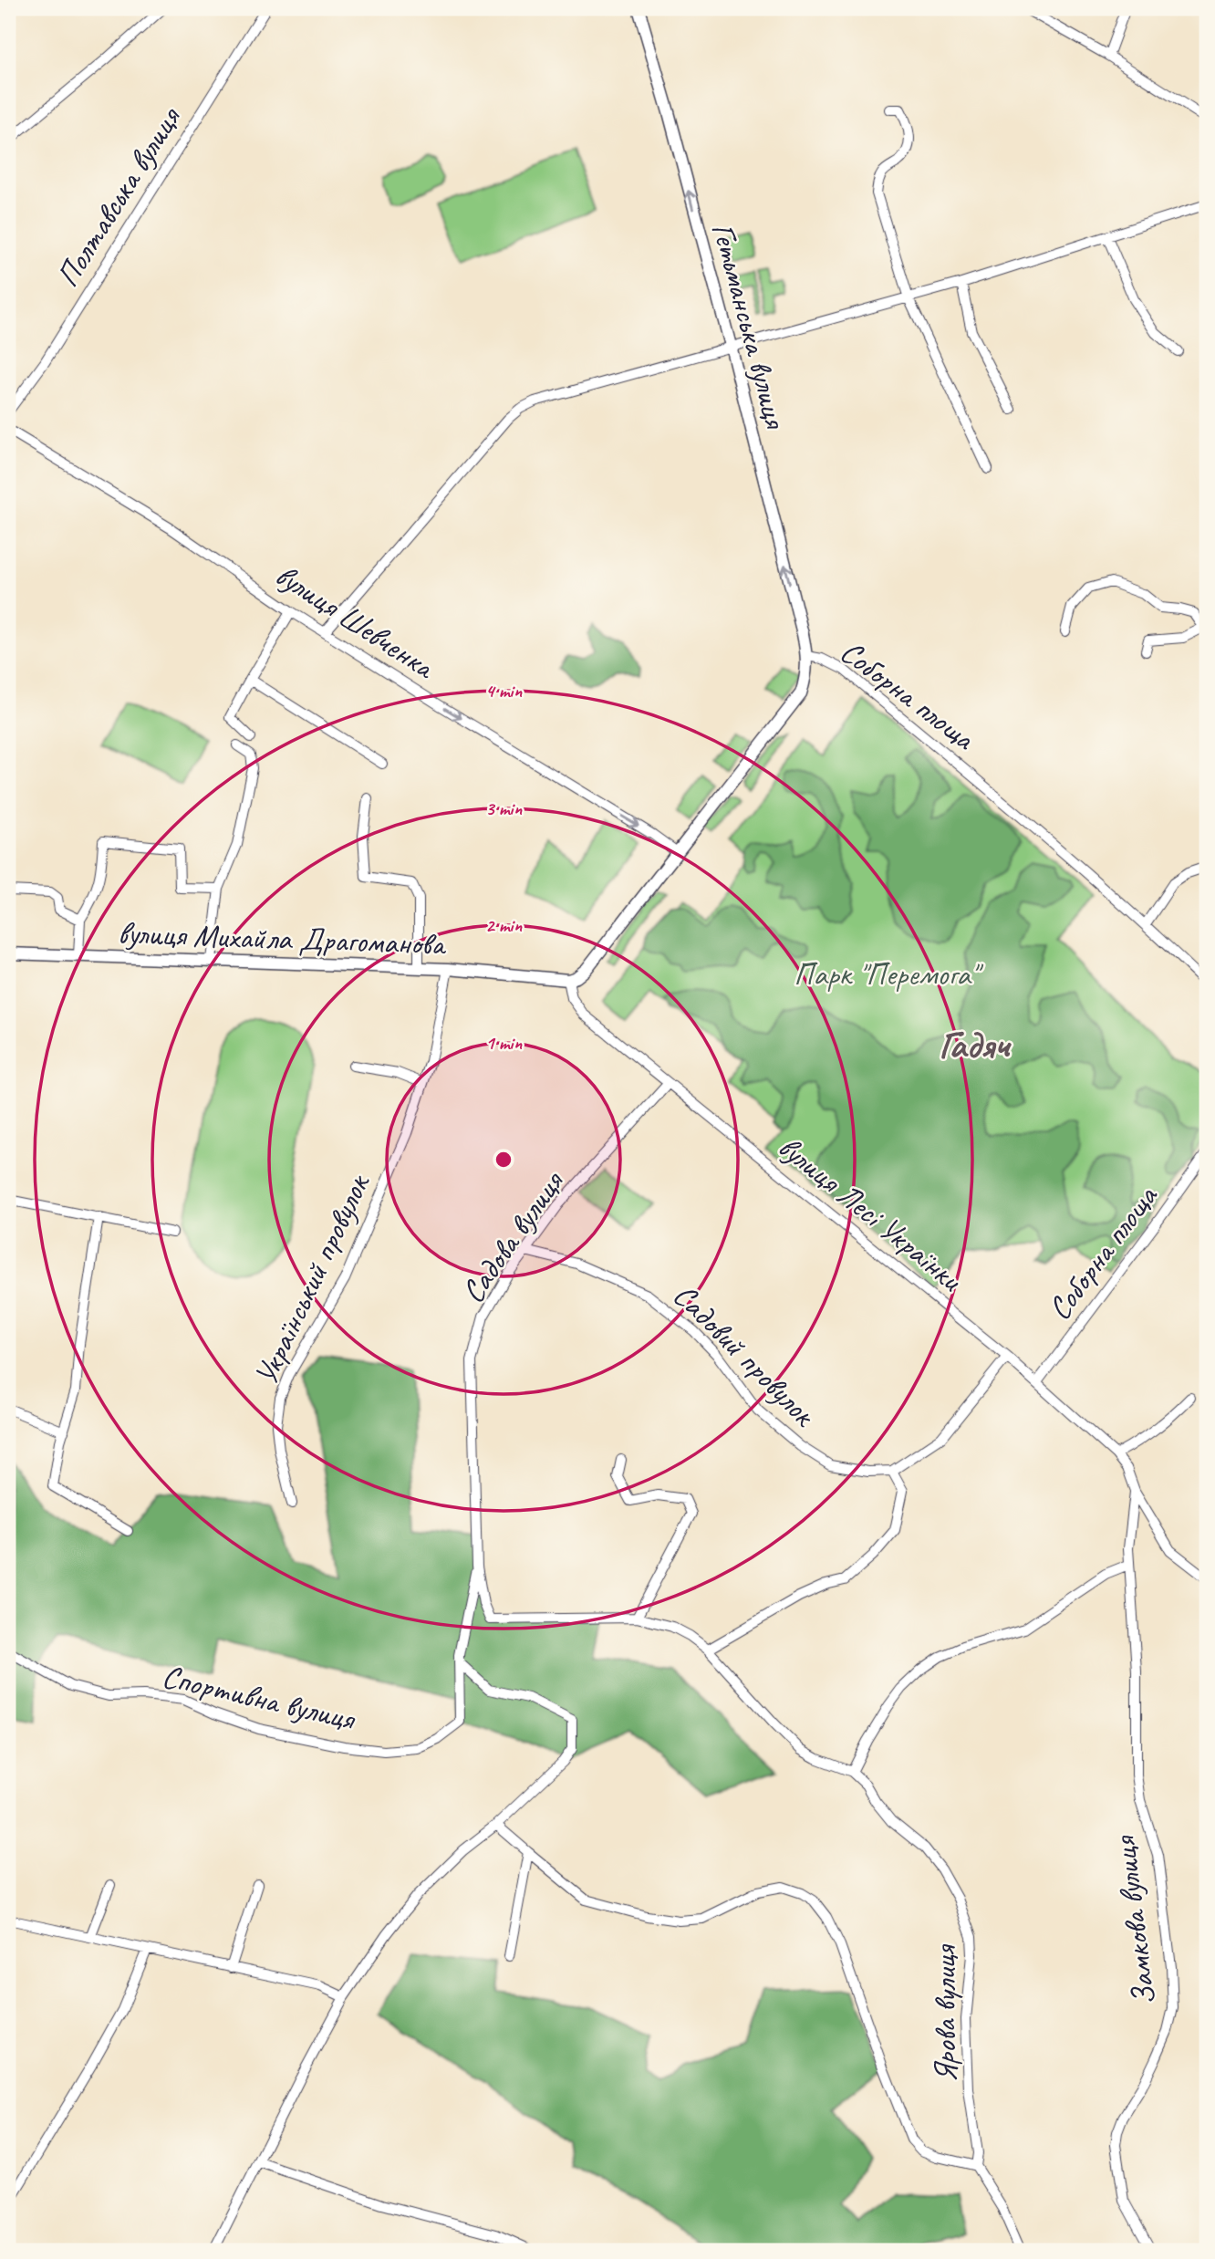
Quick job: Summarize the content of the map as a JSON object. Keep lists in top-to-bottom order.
{
  "streets": {
    "street": [
      "Полтавська вулиця",
      "Гетьманська вулиця",
      "вулиця Шевченка",
      "Соборна площа",
      "вулиця Михайла Драгоманова",
      "вулиця Лесі Українки",
      "Садова вулиця",
      "Український провулок",
      "Садовий провулок",
      "Спортивна вулиця",
      "Замкова вулиця",
      "Ярова вулиця"
    ]
  },
  "crossings": [
    ["Гетьманська вулиця", "Соборна площа"],
    ["вулиця Шевченка", "Соборна площа"],
    ["Соборна площа", "вулиця Михайла Драгоманова"],
    ["Соборна площа", "вулиця Лесі Українки"],
    ["вулиця Михайла Драгоманова", "вулиця Лесі Українки"],
    ["вулиця Михайла Драгоманова", "Український провулок"],
    ["вулиця Лесі Українки", "Садова вулиця"],
    ["вулиця Лесі Українки", "Замкова вулиця"],
    ["Садова вулиця", "Садовий провулок"],
    ["Садова вулиця", "Спортивна вулиця"],
    ["Садова вулиця", "Ярова вулиця"]
  ],
  "one_way": ["Гетьманська вулиця", "вулиця Шевченка"],
  "districts": ["Гадяч"],
  "parks": ["Парк \"Перемога\""],
  "rings": [
    "4 min",
    "3 min",
    "2 min",
    "1 min"
  ]
}
